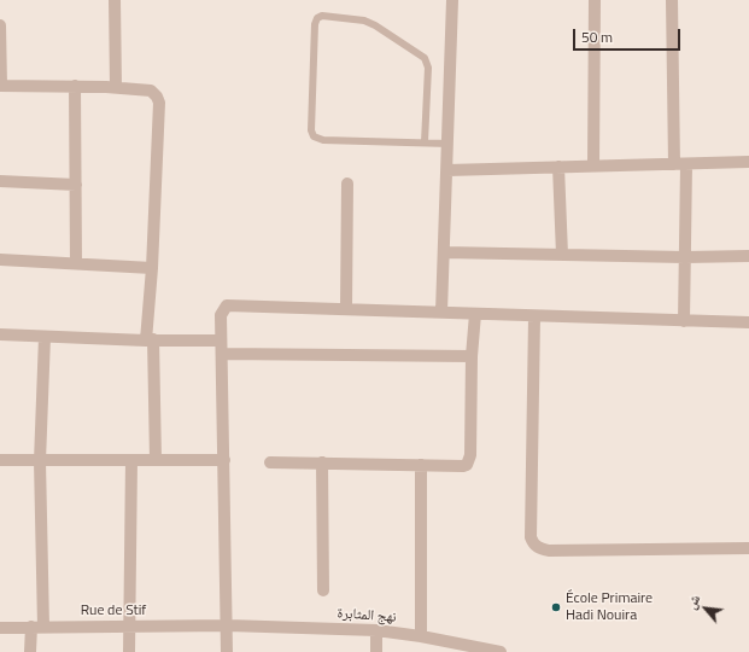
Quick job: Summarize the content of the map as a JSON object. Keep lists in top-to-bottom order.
{
  "streets": {
    "street": ["Rue de Stif", "نهج المثابرة"]
  },
  "crossings": [
    ["Rue de Stif", "نهج المثابرة"]
  ],
  "places": ["École Primaire Hadi Nouira"],
  "scale_bar": "50 m",
  "north": "top left"
}
